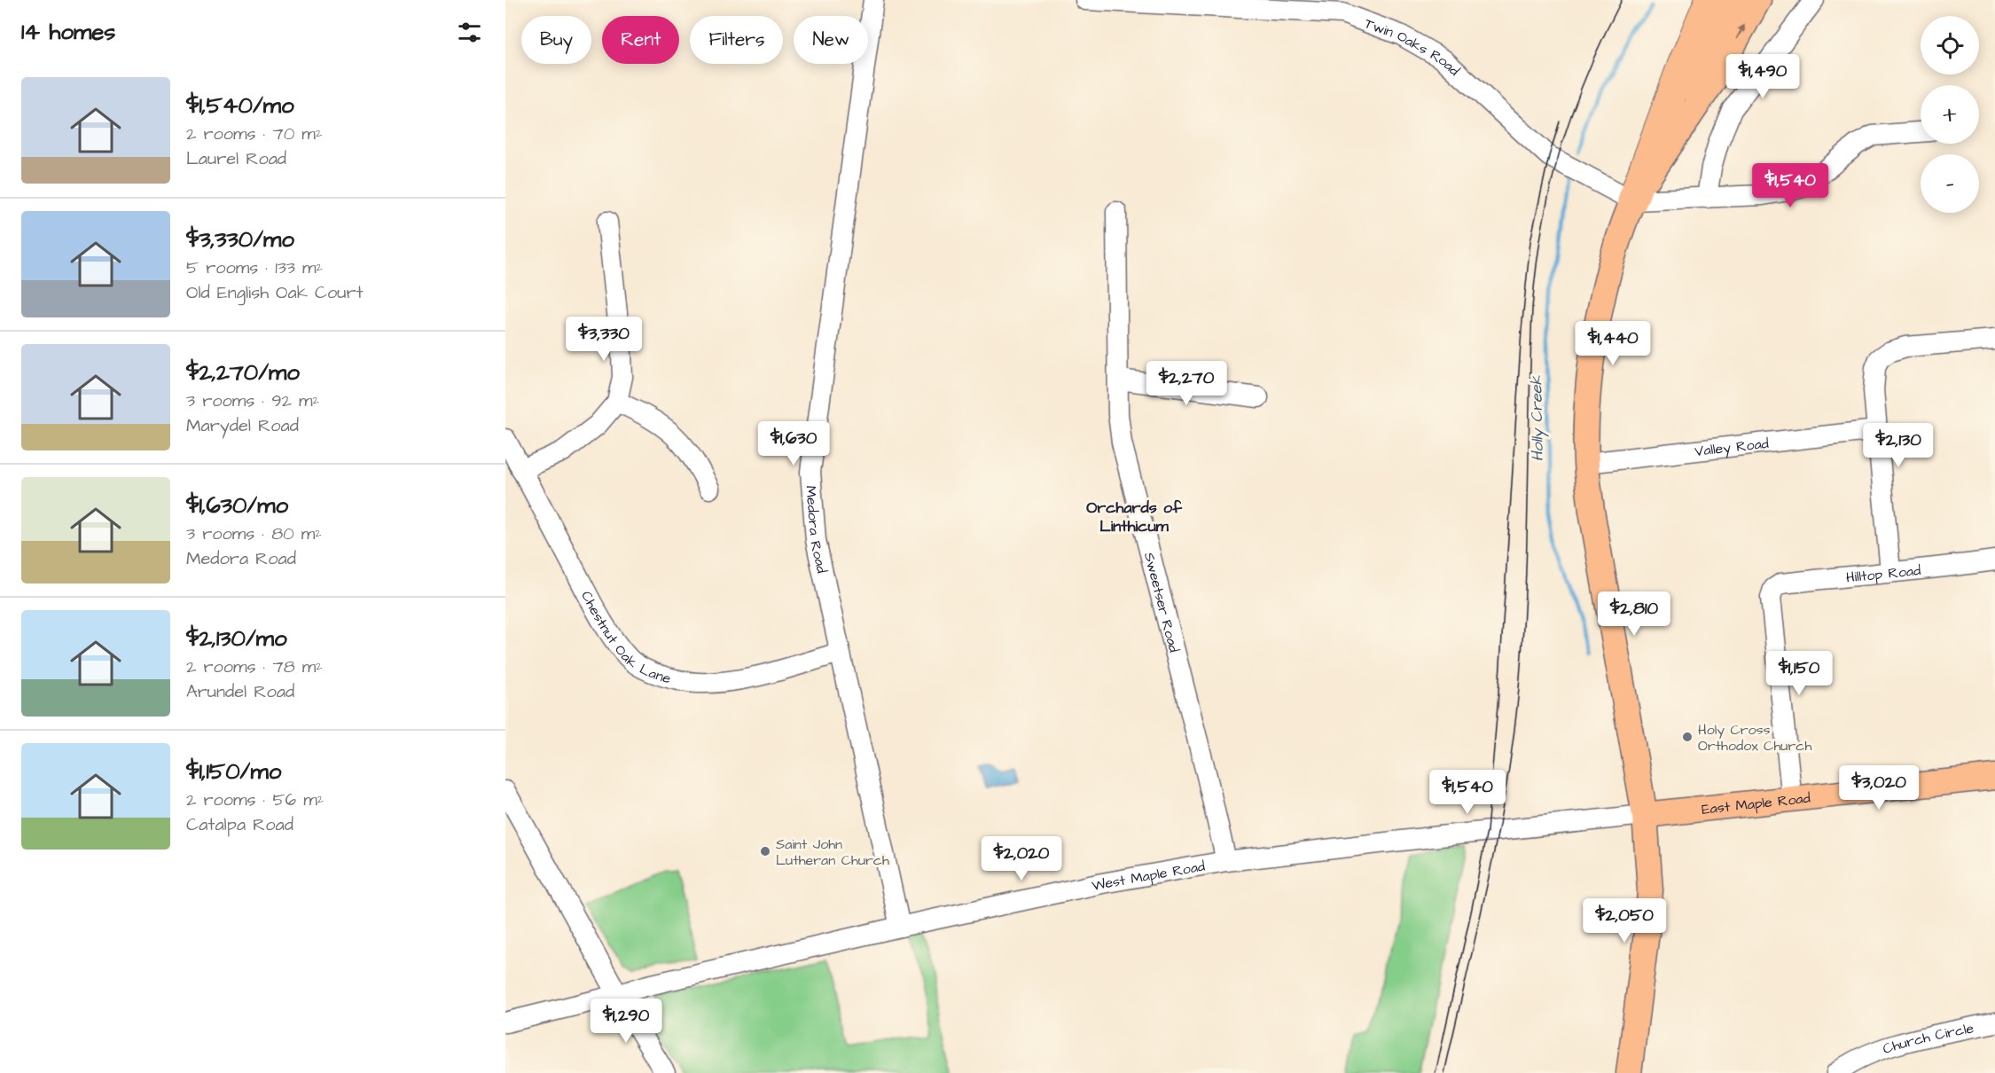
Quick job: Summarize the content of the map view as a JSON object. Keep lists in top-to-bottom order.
{
  "streets": {
    "main road": ["East Maple Road"],
    "street": [
      "Twin Oaks Road",
      "Valley Road",
      "Medora Road",
      "Hilltop Road",
      "Sweetser Road",
      "Chestnut Oak Lane",
      "West Maple Road",
      "Church Circle"
    ]
  },
  "crossings": [
    ["Medora Road", "Chestnut Oak Lane"],
    ["Medora Road", "West Maple Road"],
    ["Hilltop Road", "East Maple Road"],
    ["Sweetser Road", "West Maple Road"],
    ["East Maple Road", "West Maple Road"]
  ],
  "districts": ["Orchards of Linthicum"],
  "water": ["Holly Creek"],
  "places": ["Holy Cross Orthodox Church", "Saint John Lutheran Church"],
  "page": {
    "heading": "14 homes",
    "map_buttons": ["+", "−"],
    "chip": [
      "Buy",
      "Rent",
      "Filters",
      "New"
    ],
    "price": [
      "$1,490",
      "$1,540",
      "$3,330",
      "$1,440",
      "$2,270",
      "$1,630",
      "$2,130",
      "$2,810",
      "$1,150",
      "$3,020",
      "$1,540",
      "$2,020",
      "$2,050",
      "$1,290"
    ],
    "list": [
      {
        "name": "$1,540/mo",
        "note": "2 rooms · 70 m² · Laurel Road"
      },
      {
        "name": "$3,330/mo",
        "note": "5 rooms · 133 m² · Old English Oak Court"
      },
      {
        "name": "$2,270/mo",
        "note": "3 rooms · 92 m² · Marydel Road"
      },
      {
        "name": "$1,630/mo",
        "note": "3 rooms · 80 m² · Medora Road"
      },
      {
        "name": "$2,130/mo",
        "note": "2 rooms · 78 m² · Arundel Road"
      },
      {
        "name": "$1,150/mo",
        "note": "2 rooms · 56 m² · Catalpa Road"
      }
    ]
  }
}
